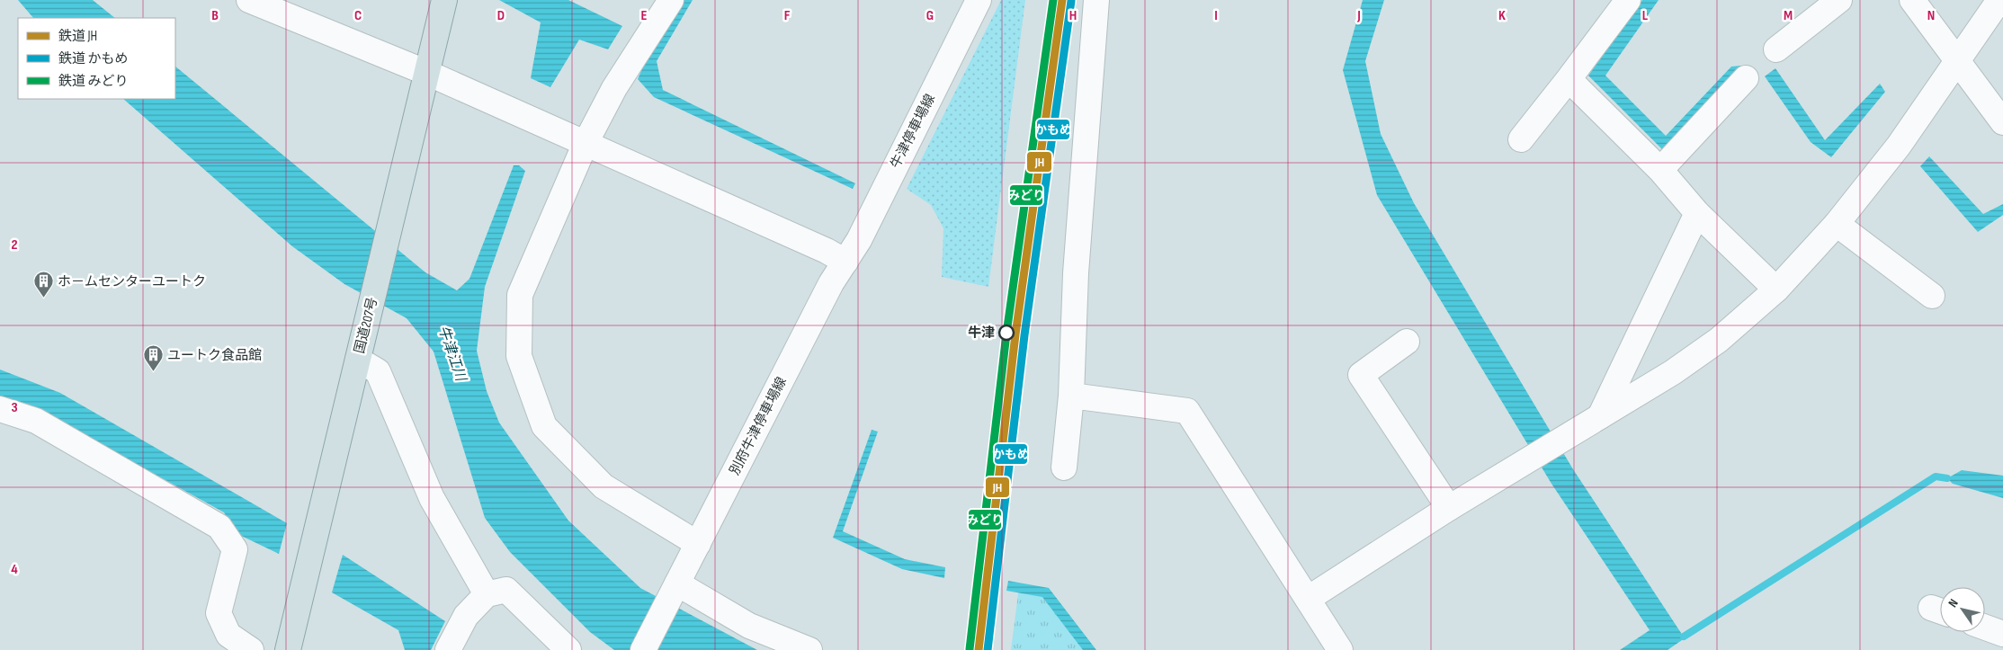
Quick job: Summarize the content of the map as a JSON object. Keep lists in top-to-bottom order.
{
  "streets": {
    "highway": ["国道207号"],
    "street": ["牛津停車場線", "別府牛津停車場線"]
  },
  "crossings": [
    ["牛津停車場線", "別府牛津停車場線"]
  ],
  "water": ["牛津江川"],
  "places": {
    "building": ["ホ－ムセンターユートク", "ユートク食品館"],
    "other": ["牛津"]
  },
  "lines": ["rail line JH", "rail line みどり", "rail line かもめ"],
  "legend": ["鉄道 JH", "鉄道 かもめ", "鉄道 みどり"],
  "north": "top left",
  "grid": {
    "columns": [
      "B",
      "C",
      "D",
      "E",
      "F",
      "G",
      "H",
      "I",
      "J",
      "K",
      "L",
      "M",
      "N"
    ],
    "rows": ["2", "3", "4"]
  }
}
